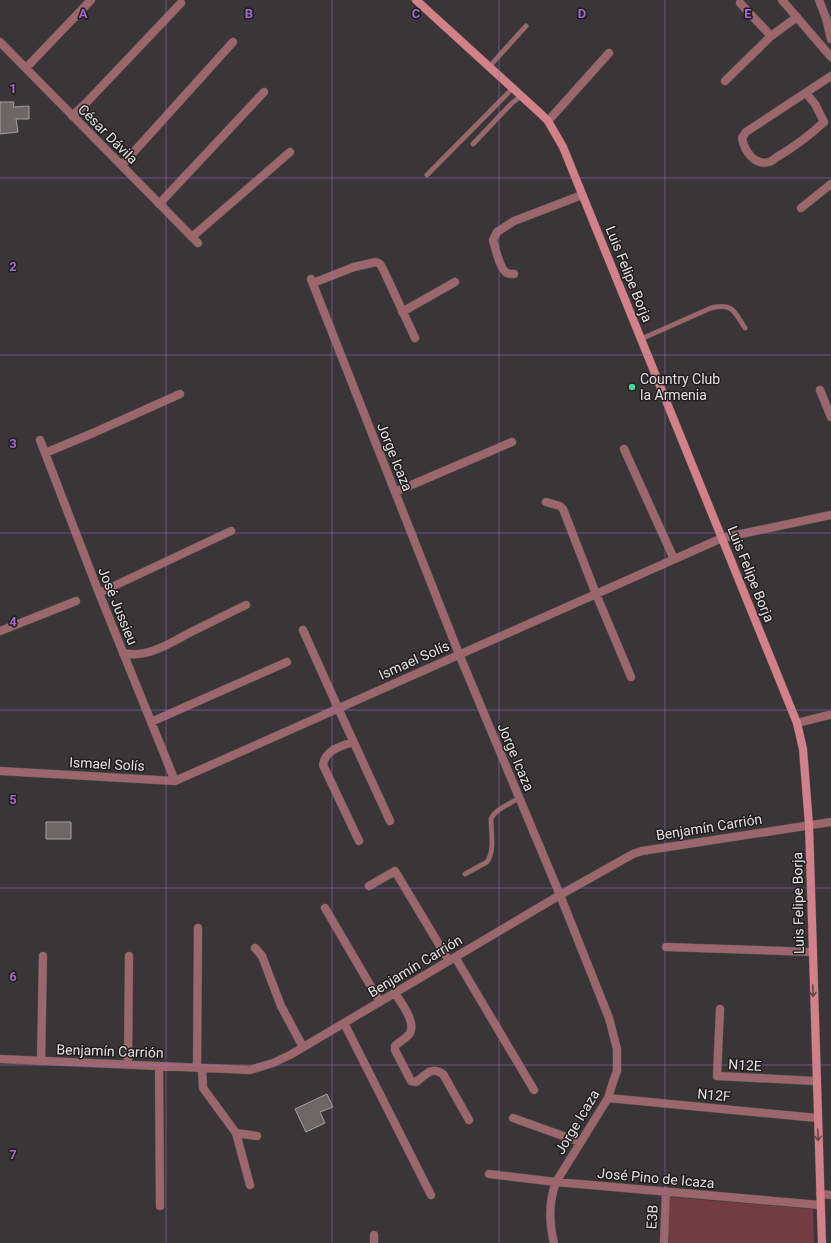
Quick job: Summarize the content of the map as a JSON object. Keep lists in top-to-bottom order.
{
  "streets": {
    "street": [
      "César Dávila",
      "Luis Felipe Borja",
      "Jorge Icaza",
      "José Jussieu",
      "Ismael Solís",
      "Benjamín Carrión",
      "N12E",
      "N12F",
      "José Pino de Icaza",
      "E3B"
    ]
  },
  "crossings": [
    ["Luis Felipe Borja", "Ismael Solís"],
    ["Luis Felipe Borja", "Benjamín Carrión"],
    ["Luis Felipe Borja", "N12E"],
    ["Luis Felipe Borja", "N12F"],
    ["Luis Felipe Borja", "José Pino de Icaza"],
    ["Jorge Icaza", "Ismael Solís"],
    ["Jorge Icaza", "Benjamín Carrión"],
    ["Jorge Icaza", "N12F"],
    ["Jorge Icaza", "José Pino de Icaza"],
    ["José Jussieu", "Ismael Solís"],
    ["José Pino de Icaza", "E3B"]
  ],
  "places": ["Country Club la Armenia"],
  "grid": {
    "columns": [
      "A",
      "B",
      "C",
      "D",
      "E"
    ],
    "rows": [
      "1",
      "2",
      "3",
      "4",
      "5",
      "6",
      "7"
    ]
  }
}
